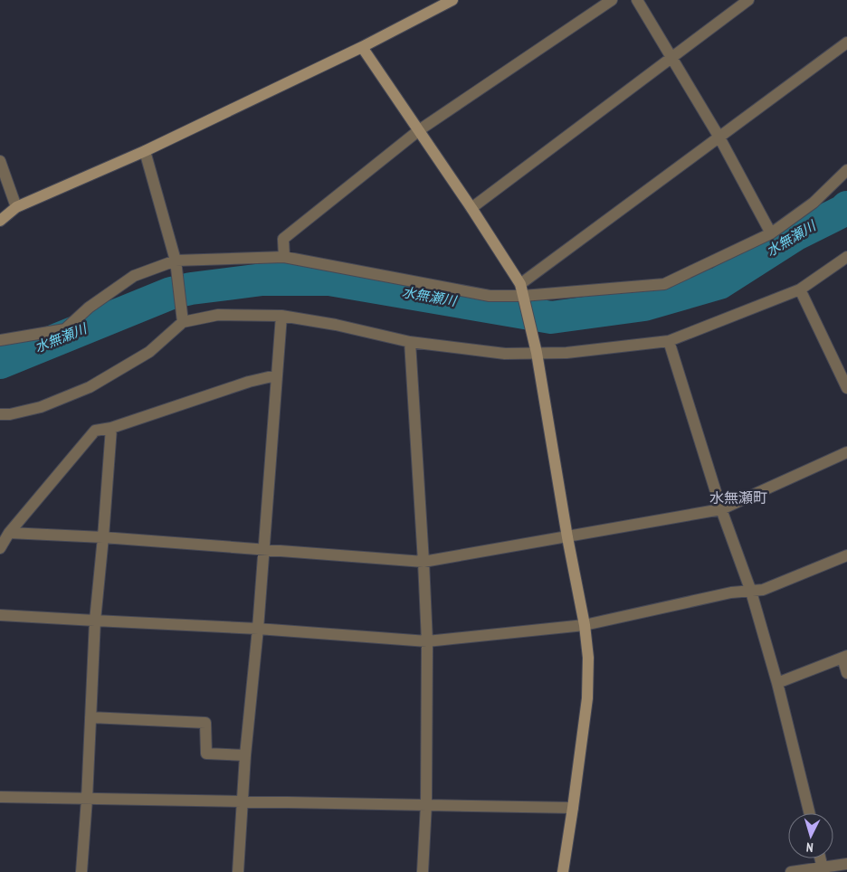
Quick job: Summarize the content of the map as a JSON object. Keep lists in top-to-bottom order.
{
  "districts": ["水無瀬町"],
  "water": ["水無瀬川"],
  "north": "bottom"
}
